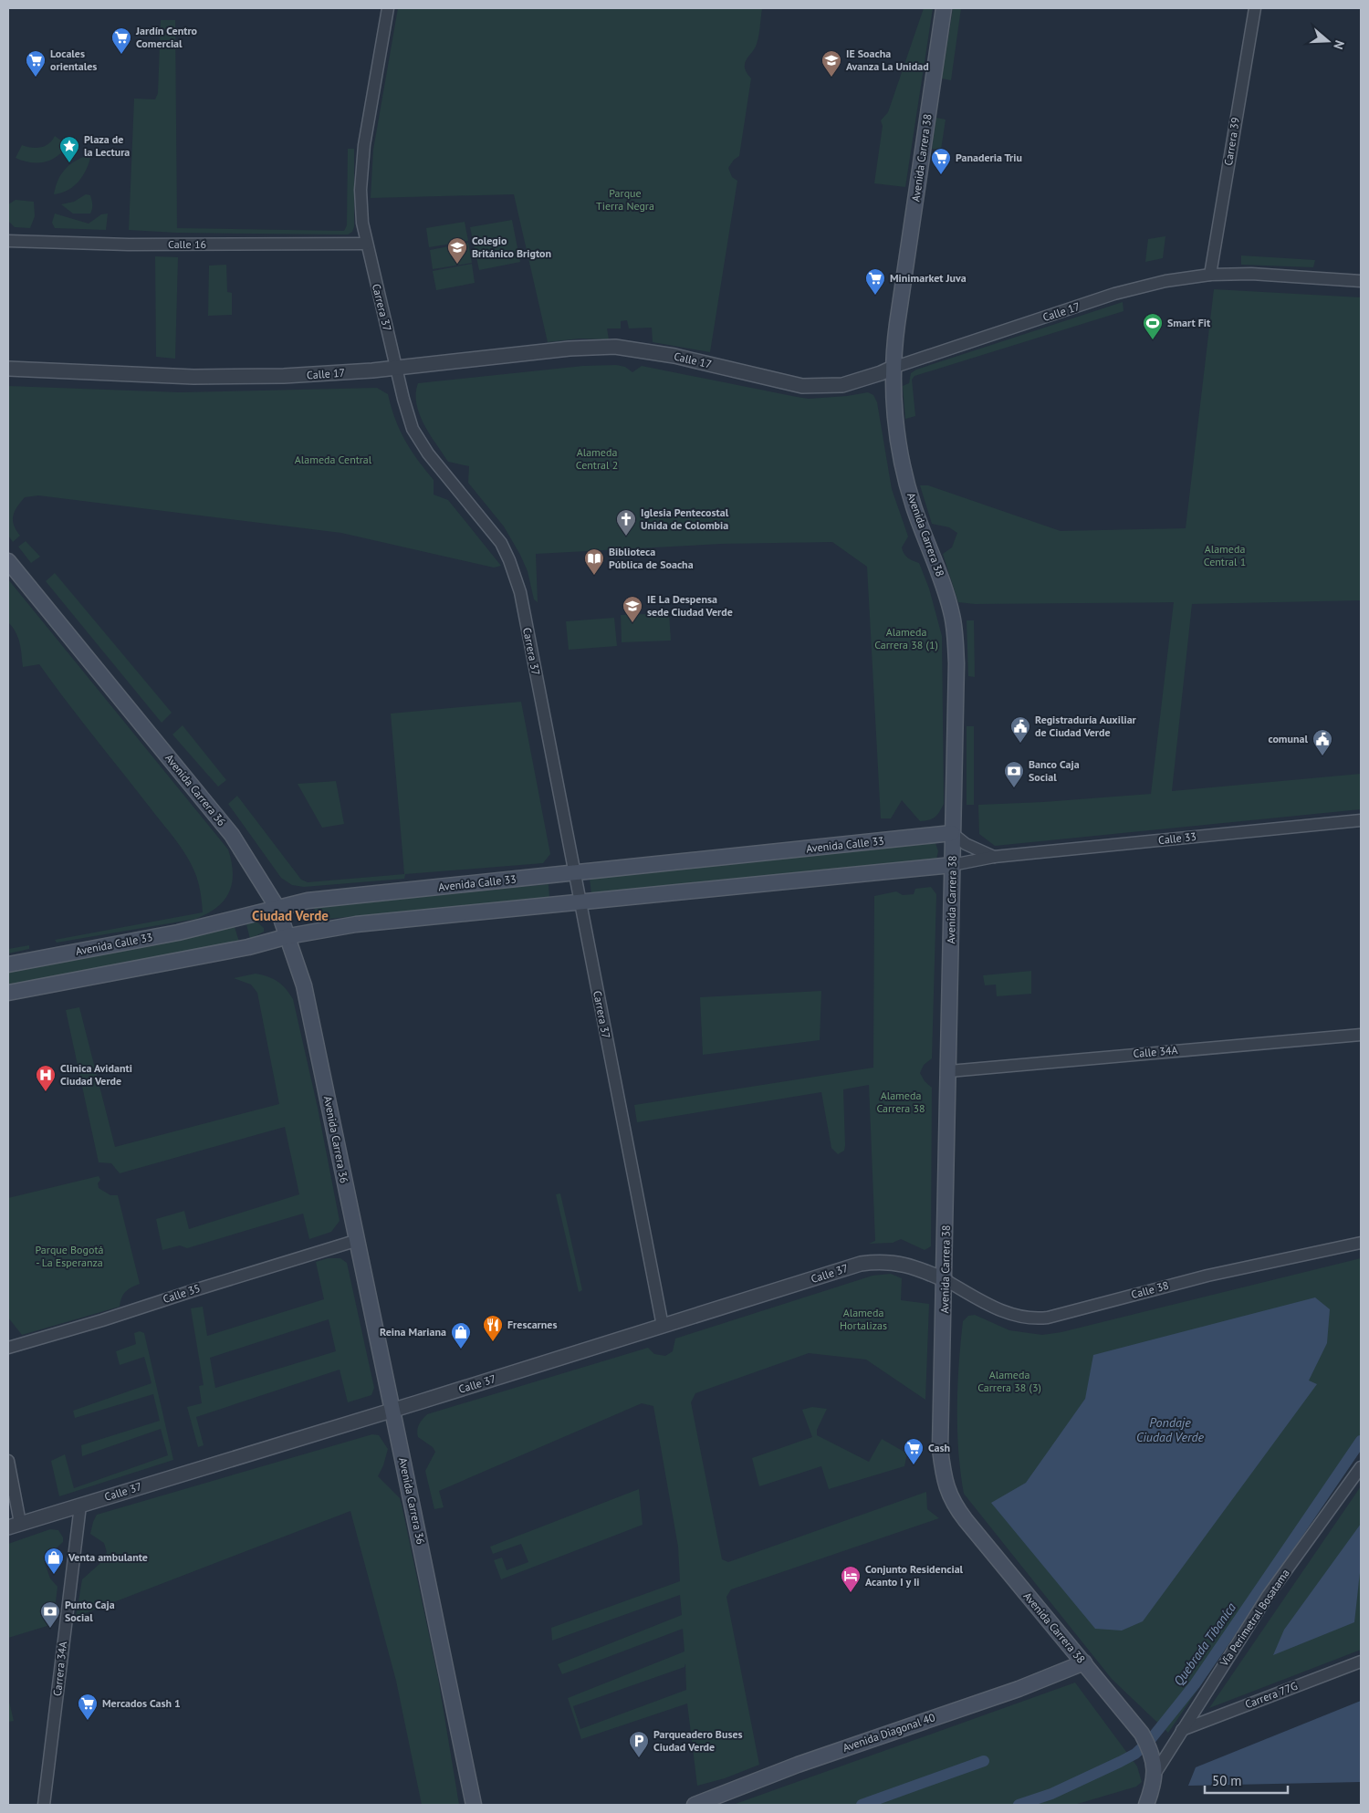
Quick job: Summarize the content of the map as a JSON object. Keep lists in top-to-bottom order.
{
  "streets": {
    "main road": [
      "Avenida Carrera 38",
      "Avenida Carrera 36",
      "Avenida Calle 33",
      "Avenida Diagonal 40"
    ],
    "street": [
      "Carrera 39",
      "Calle 16",
      "Carrera 37",
      "Calle 17",
      "Calle 33",
      "Calle 34A",
      "Calle 37",
      "Calle 38",
      "Calle 35",
      "Vía Perimetral Bosatama",
      "Carrera 34A",
      "Carrera 77G"
    ]
  },
  "crossings": [
    ["Carrera 39", "Calle 17"],
    ["Avenida Carrera 38", "Calle 17"],
    ["Avenida Carrera 38", "Calle 33"],
    ["Avenida Carrera 38", "Avenida Calle 33"],
    ["Avenida Carrera 38", "Calle 34A"],
    ["Avenida Carrera 38", "Calle 37"],
    ["Avenida Carrera 38", "Calle 38"],
    ["Avenida Carrera 38", "Vía Perimetral Bosatama"],
    ["Avenida Carrera 38", "Avenida Diagonal 40"],
    ["Calle 16", "Carrera 37"],
    ["Carrera 37", "Calle 17"],
    ["Carrera 37", "Avenida Calle 33"],
    ["Carrera 37", "Calle 37"],
    ["Avenida Carrera 36", "Avenida Calle 33"],
    ["Avenida Carrera 36", "Calle 37"],
    ["Avenida Carrera 36", "Calle 35"],
    ["Calle 33", "Avenida Calle 33"],
    ["Calle 37", "Calle 38"],
    ["Calle 37", "Carrera 34A"],
    ["Vía Perimetral Bosatama", "Carrera 77G"]
  ],
  "districts": ["Ciudad Verde"],
  "water": ["Pondaje Ciudad Verde", "Quebrada Tibaníca"],
  "parks": [
    "Parque Tierra Negra",
    "Alameda Central 2",
    "Alameda Central",
    "Alameda Central 1",
    "Alameda Carrera 38 (1)",
    "Alameda Carrera 38",
    "Parque Bogotá - La Esperanza",
    "Alameda Hortalizas",
    "Alameda Carrera 38 (3)"
  ],
  "places": {
    "supermarket": [
      "Jardín Centro Comercial",
      "Locales orientales",
      "Panaderia Triu",
      "Minimarket Juva",
      "Cash",
      "Mercados Cash 1"
    ],
    "school or university": ["IE Soacha Avanza La Unidad", "Colegio Británico Brigton", "IE La Despensa sede Ciudad Verde"],
    "place": ["Plaza de la Lectura"],
    "sports": ["Smart Fit"],
    "church": ["Iglesia Pentecostal Unida de Colombia"],
    "library": ["Biblioteca Pública de Soacha"],
    "public building": ["Registraduría Auxiliar de Ciudad Verde", "comunal"],
    "bank": ["Banco Caja Social", "Punto Caja Social"],
    "hospital": ["Clinica Avidanti Ciudad Verde"],
    "restaurant": ["Frescarnes"],
    "shop": ["Reina Mariana", "Venta ambulante"],
    "hotel": ["Conjunto Residencial Acanto I y Ii"],
    "parking": ["Parqueadero Buses Ciudad Verde"]
  },
  "scale_bar": "50 m",
  "north": "right"
}
